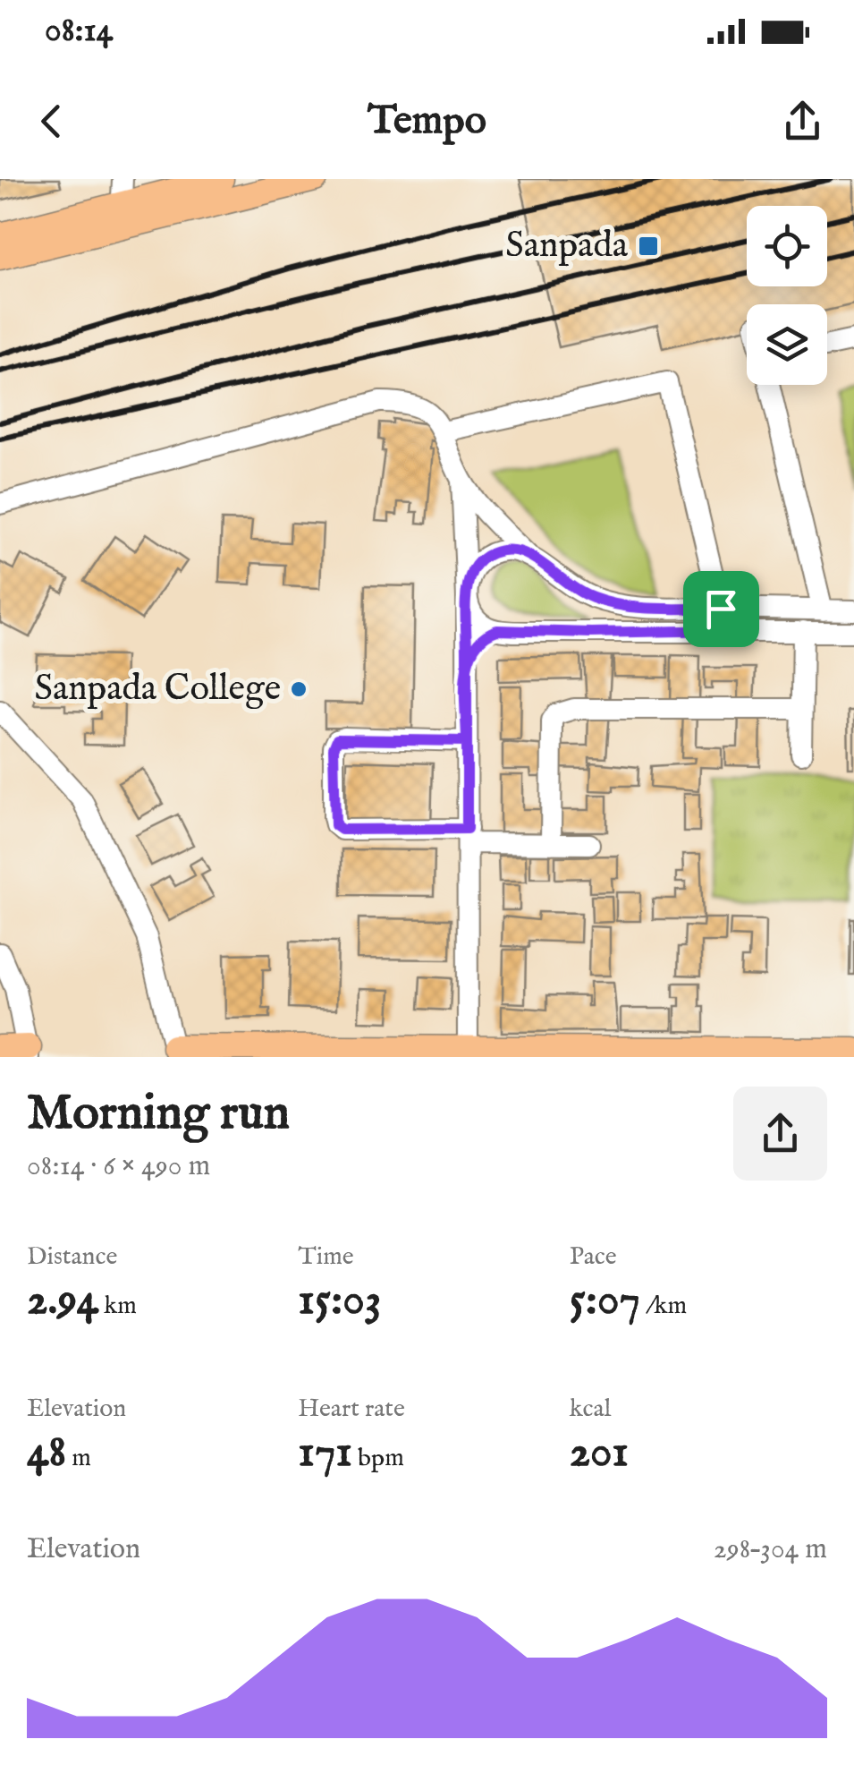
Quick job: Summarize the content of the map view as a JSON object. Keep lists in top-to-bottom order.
{
  "places": {
    "transit": ["Sanpada"],
    "other": ["Sanpada College"]
  },
  "page": {
    "status": "08:14",
    "header": "Tempo",
    "heading": ["Morning run", "08:14 · 6 × 490 m"],
    "stats": [
      ["Distance", "2.94 km"],
      ["Time", "15:03"],
      ["Pace", "5:07 /km"],
      ["Elevation", "48 m"],
      ["Heart rate", "171 bpm"],
      ["kcal", "201"]
    ],
    "chart": ["Elevation", "298–304 m"]
  }
}
